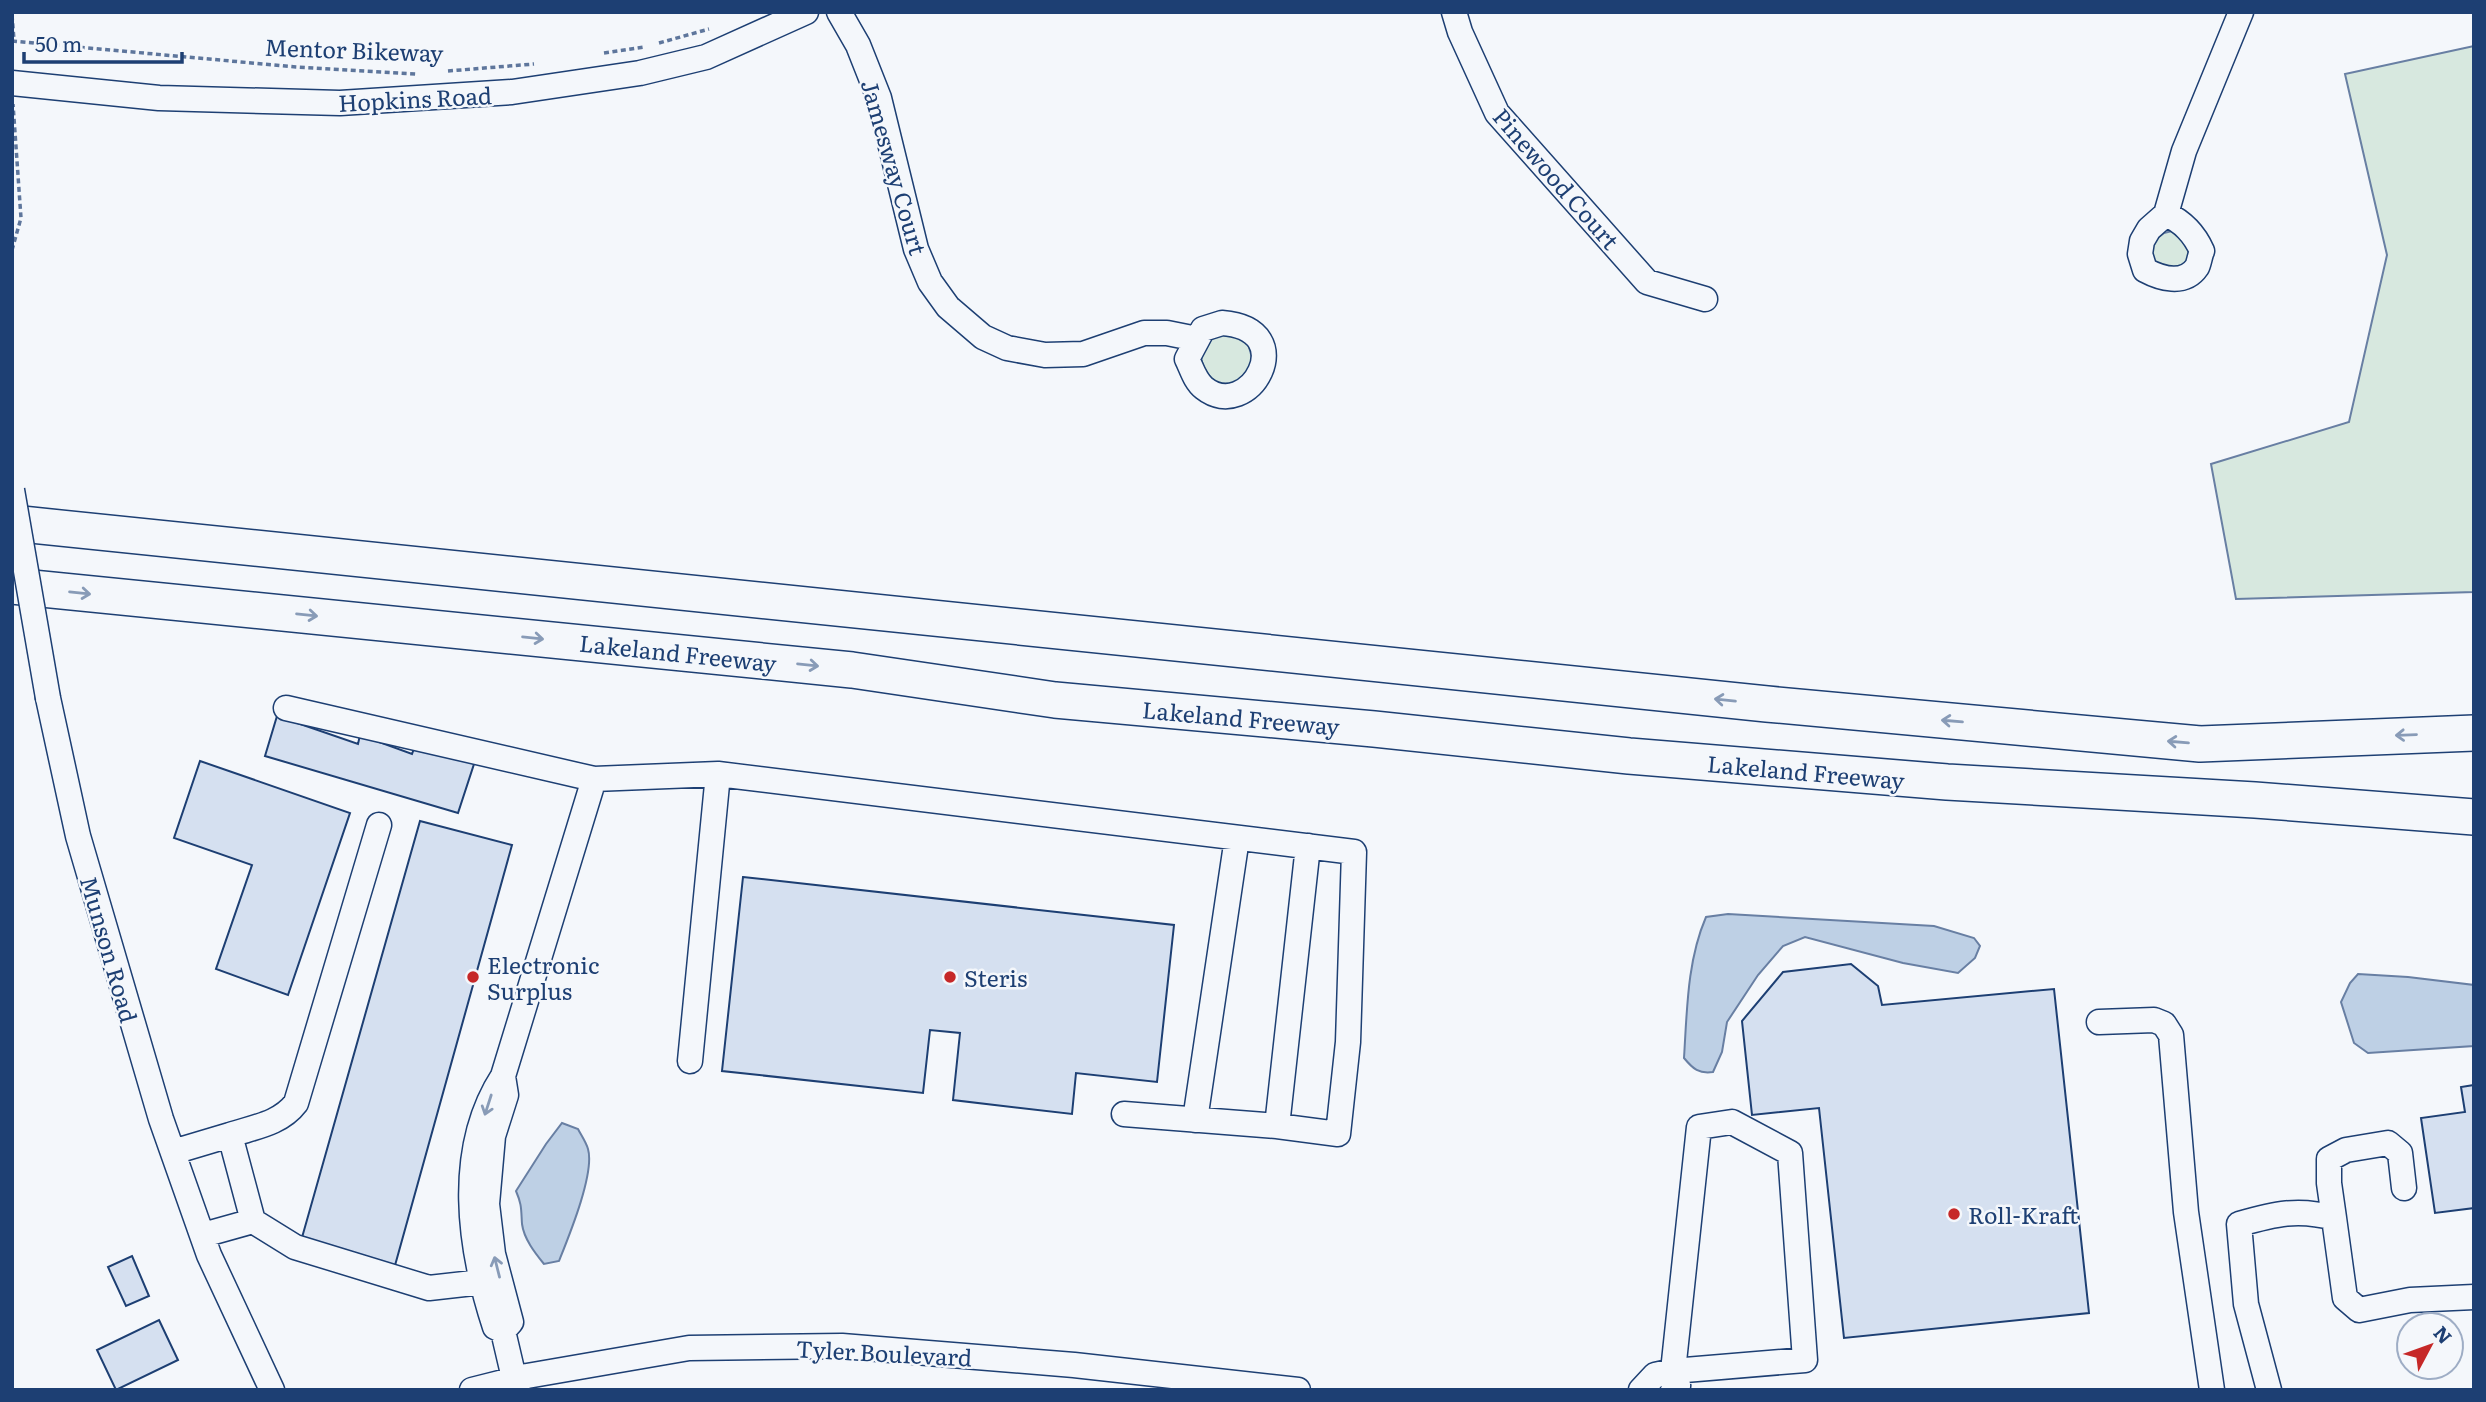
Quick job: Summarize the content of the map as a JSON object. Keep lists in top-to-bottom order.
{
  "streets": {
    "highway": ["Lakeland Freeway"],
    "street": [
      "Hopkins Road",
      "Jamesway Court",
      "Pinewood Court",
      "Munson Road",
      "Tyler Boulevard"
    ],
    "path": ["Mentor Bikeway"]
  },
  "places": ["Electronic Surplus", "Steris", "Roll-Kraft"],
  "scale_bar": "50 m",
  "north": "top right"
}
